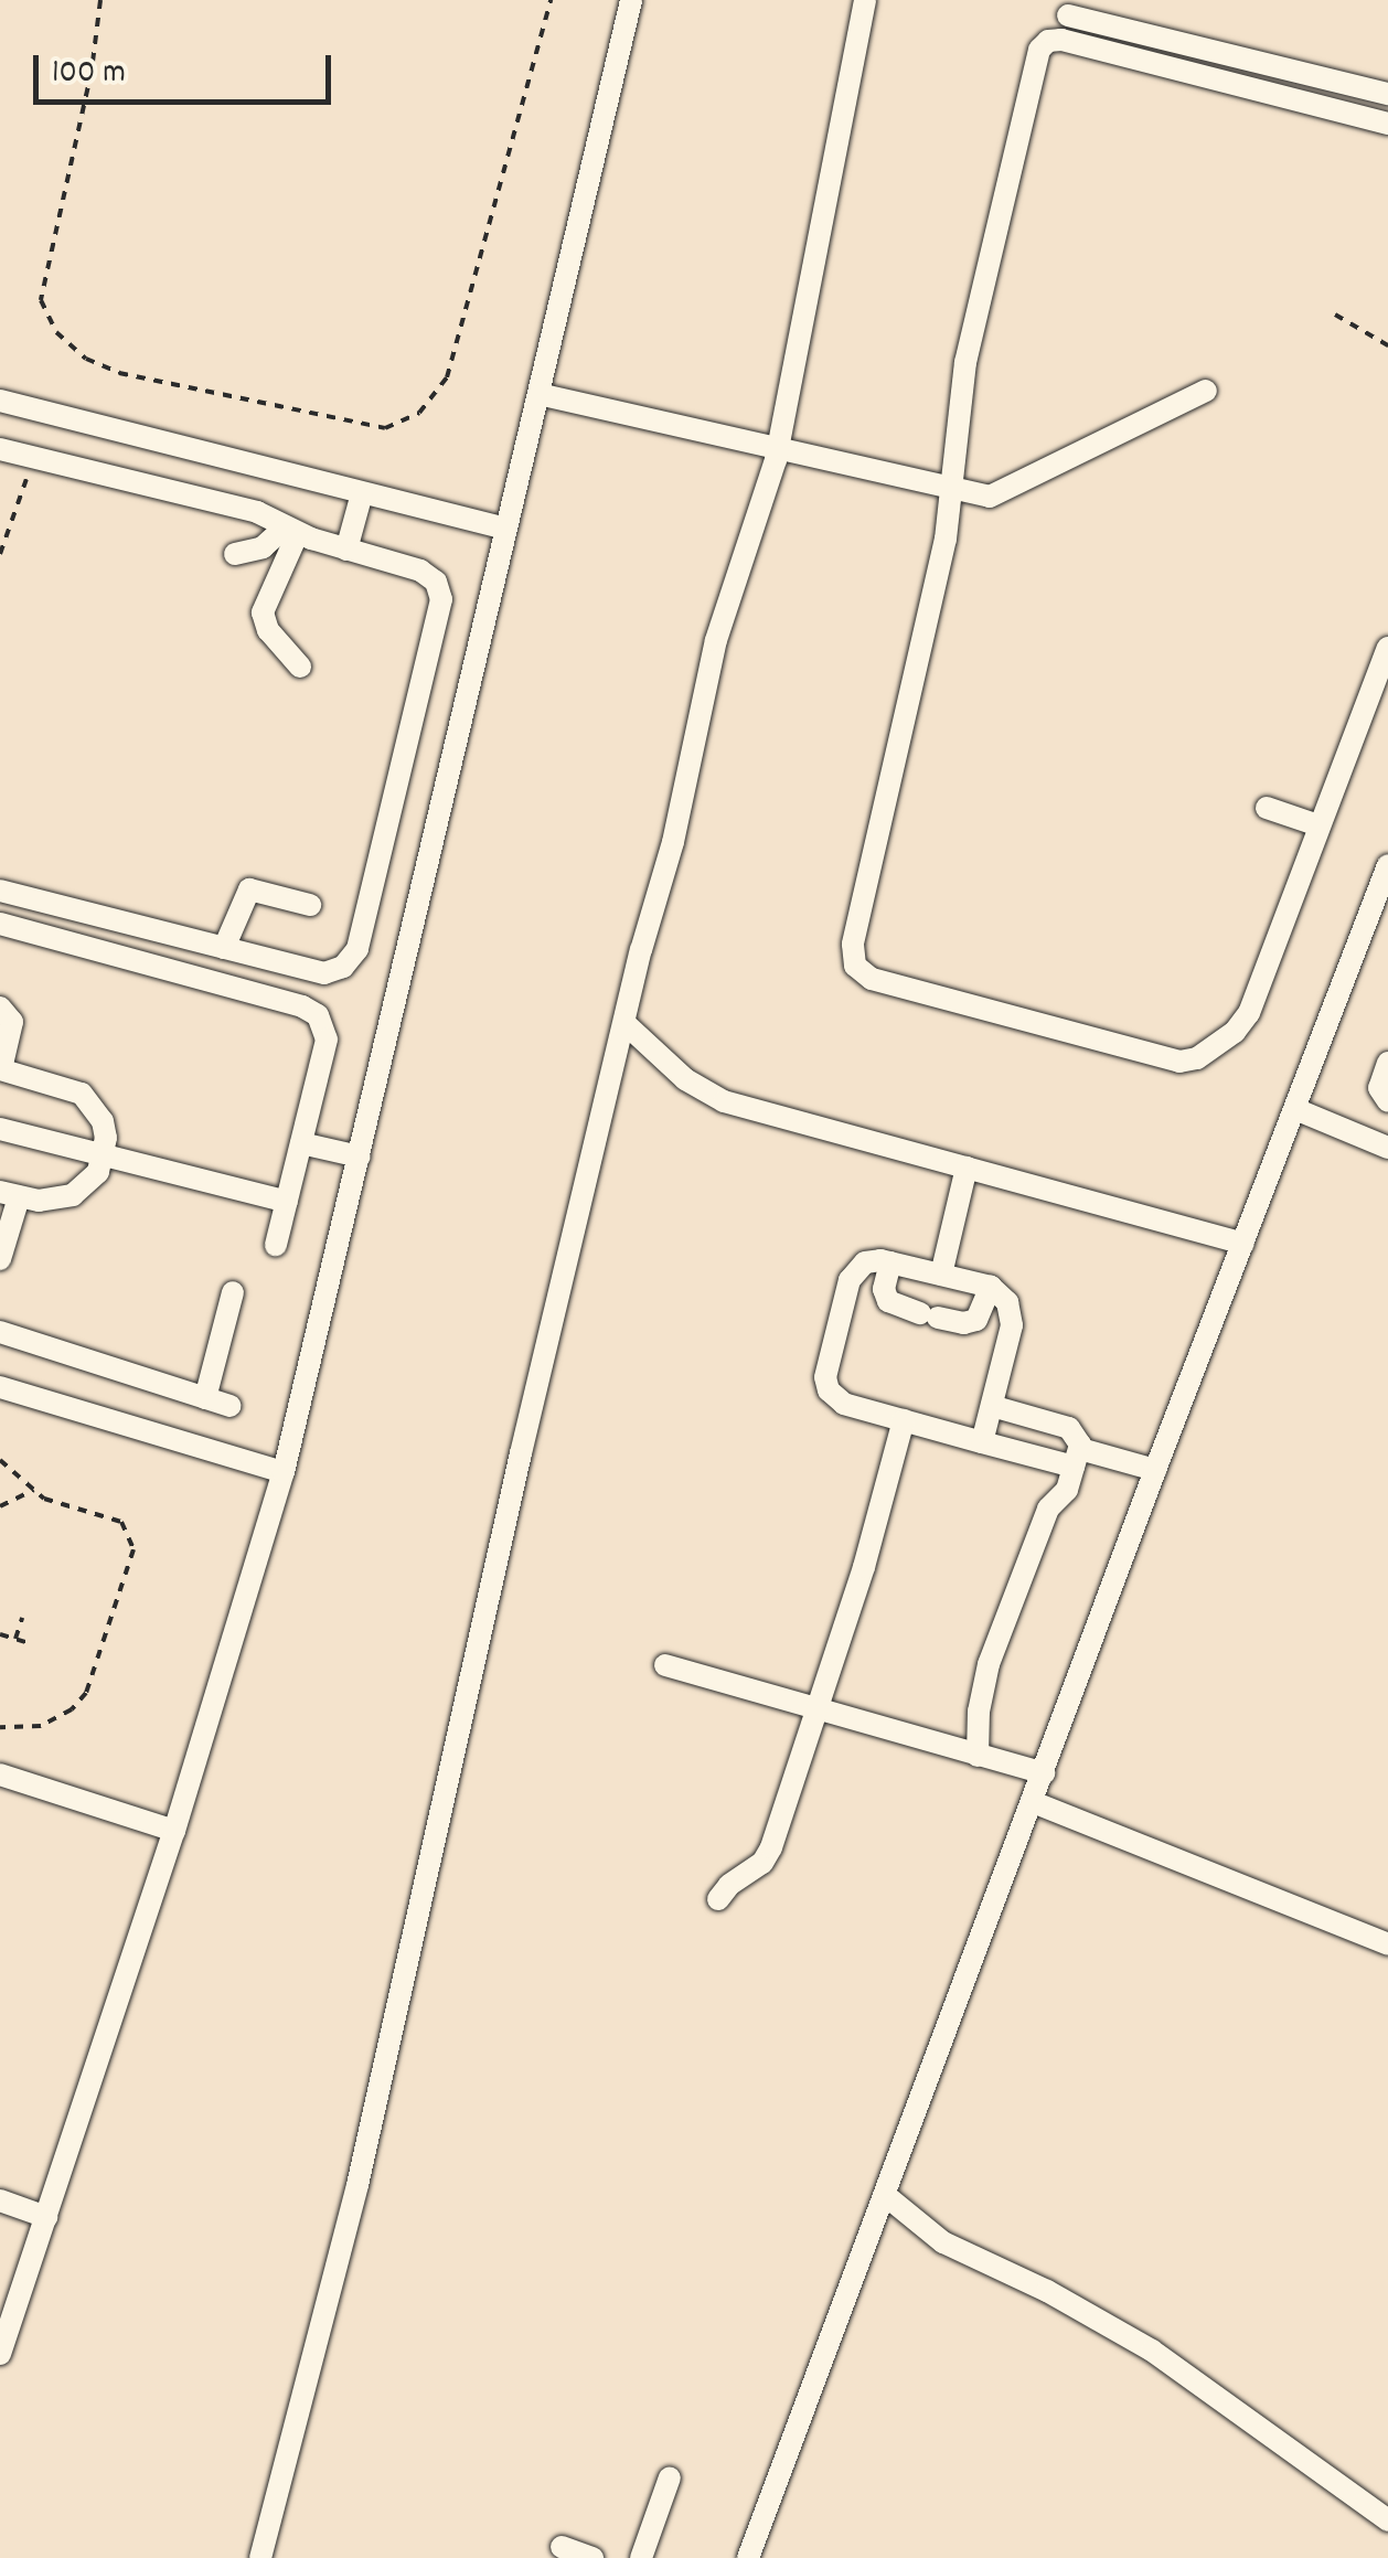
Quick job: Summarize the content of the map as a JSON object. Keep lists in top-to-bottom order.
{
  "scale_bar": "100 m"
}
